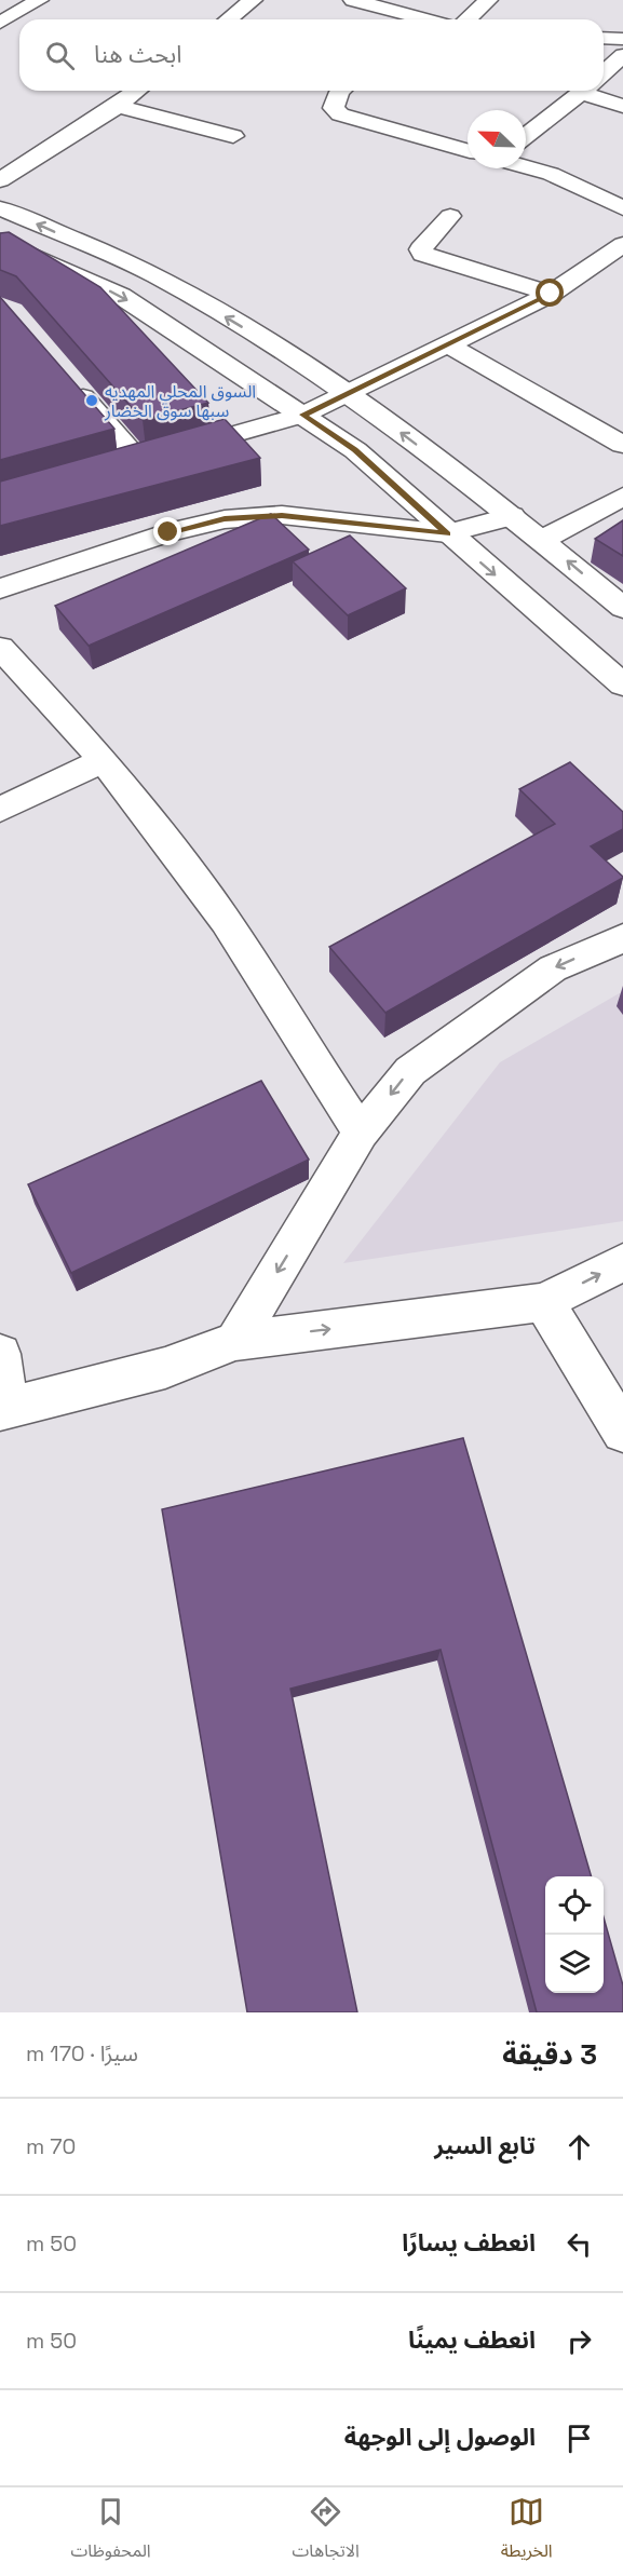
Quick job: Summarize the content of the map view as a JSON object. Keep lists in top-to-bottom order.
{
  "places": ["السوق المحلي المهديه سبها سوق الخضار"],
  "north": "top left",
  "page": {
    "search": "ابحث هنا",
    "heading": ["3 دقيقة", "سيرًا · 170 m"],
    "list": [
      ["تابع السير", "70 m"],
      ["انعطف يسارًا", "50 m"],
      ["انعطف يمينًا", "50 m"],
      "الوصول إلى الوجهة"
    ],
    "nav": ["الخريطة", "الاتجاهات", "المحفوظات"]
  }
}
